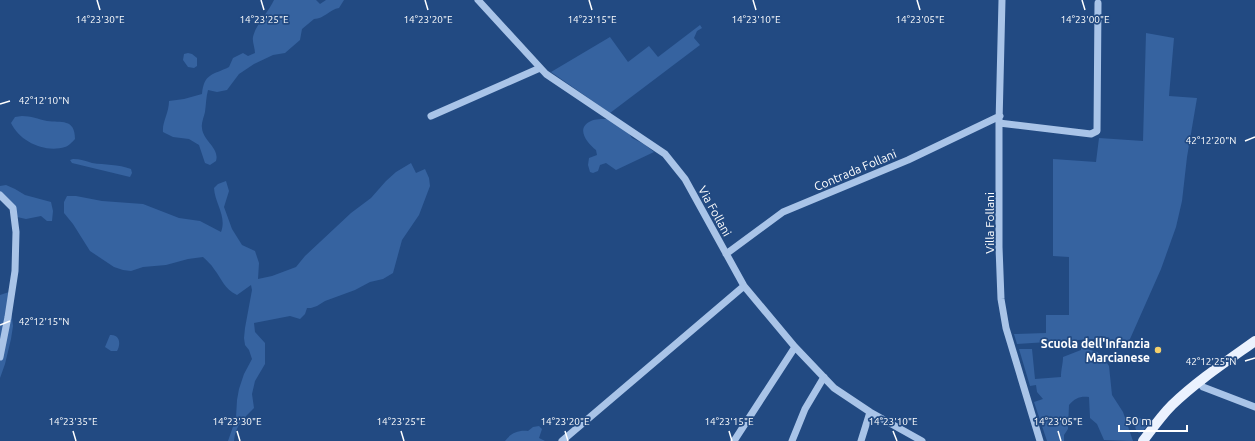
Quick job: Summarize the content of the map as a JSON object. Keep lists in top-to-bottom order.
{
  "streets": {
    "street": ["Contrada Follani", "Via Follani", "Villa Follani"]
  },
  "crossings": [
    ["Contrada Follani", "Via Follani"],
    ["Contrada Follani", "Villa Follani"]
  ],
  "places": ["Scuola dell'Infanzia Marcianese"],
  "scale_bar": "50 m",
  "coordinates": [
    "14°23'30\"E",
    "14°23'25\"E",
    "14°23'20\"E",
    "14°23'15\"E",
    "14°23'10\"E",
    "14°23'05\"E",
    "14°23'00\"E",
    "42°12'10\"N",
    "42°12'20\"N",
    "42°12'15\"N",
    "42°12'25\"N",
    "14°23'35\"E"
  ]
}
